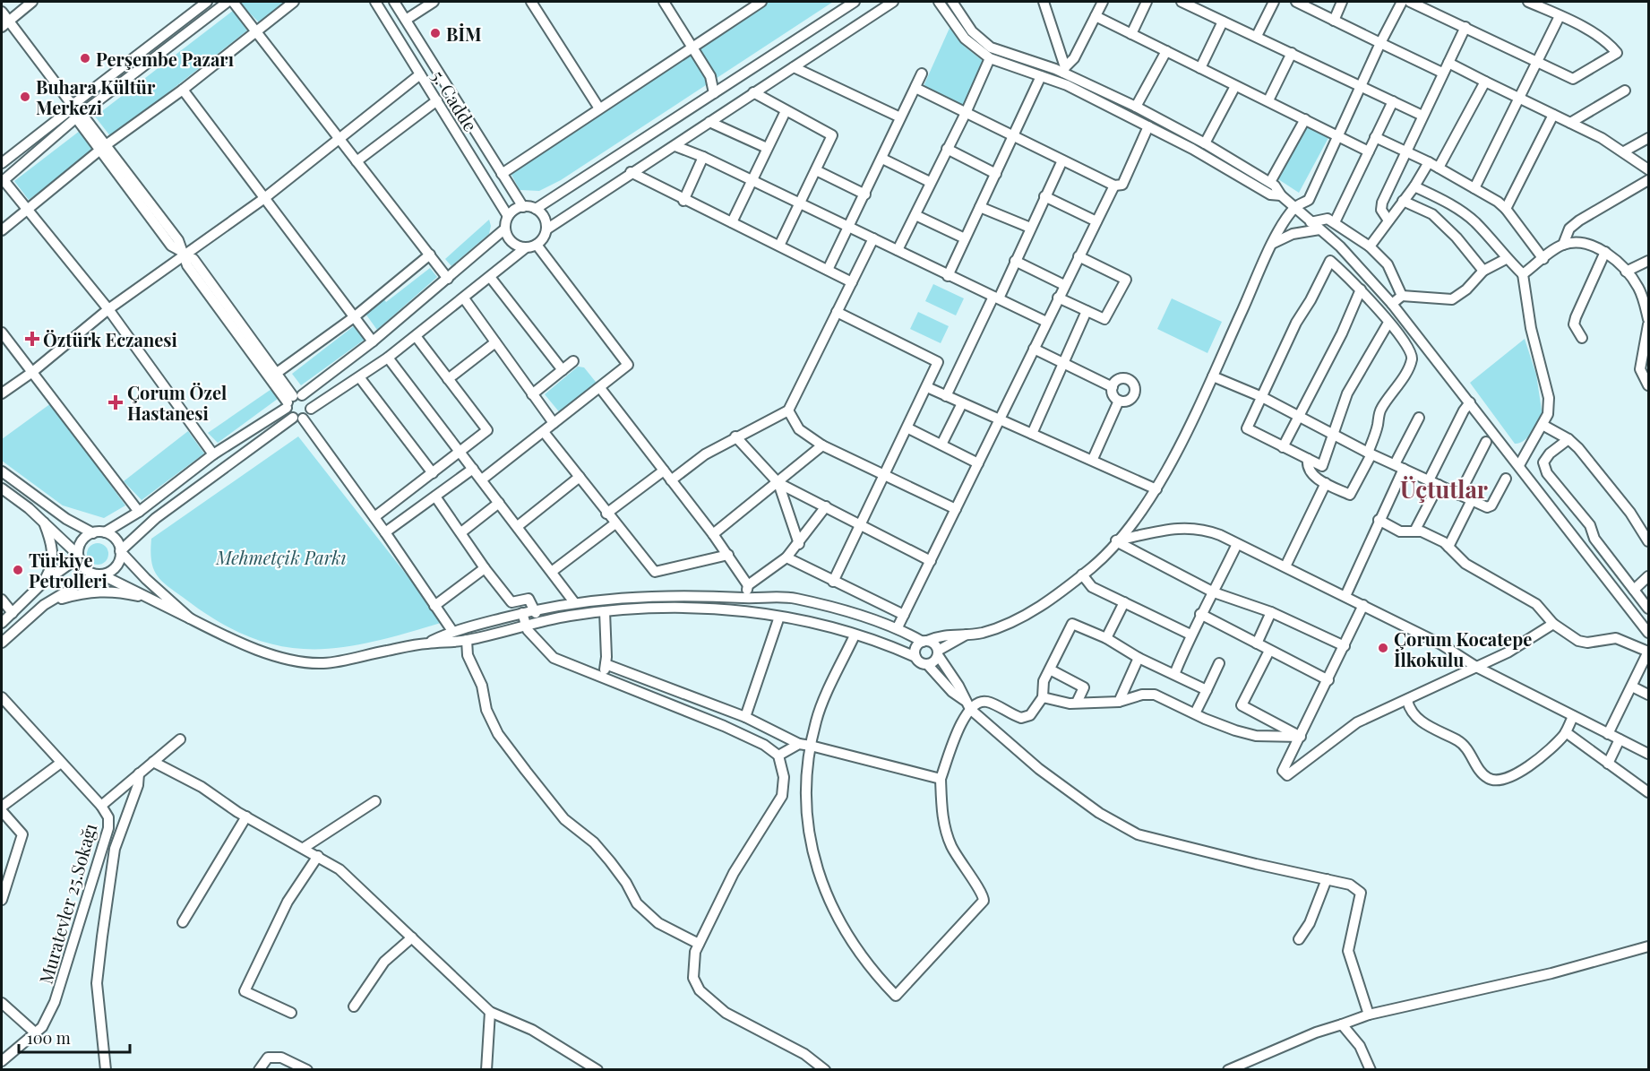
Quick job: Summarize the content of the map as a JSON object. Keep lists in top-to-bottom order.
{
  "streets": {
    "street": ["5. Cadde", "Muratevler 25.Sokağı"]
  },
  "districts": ["Üçtutlar"],
  "parks": ["Mehmetçik Parkı"],
  "places": {
    "other": [
      "BİM",
      "Perşembe Pazarı",
      "Buhara Kültür Merkezi",
      "Türkiye Petrolleri",
      "Çorum Kocatepe İlkokulu"
    ],
    "health": ["Öztürk Eczanesi", "Çorum Özel Hastanesi"]
  },
  "scale_bar": "100 m"
}
